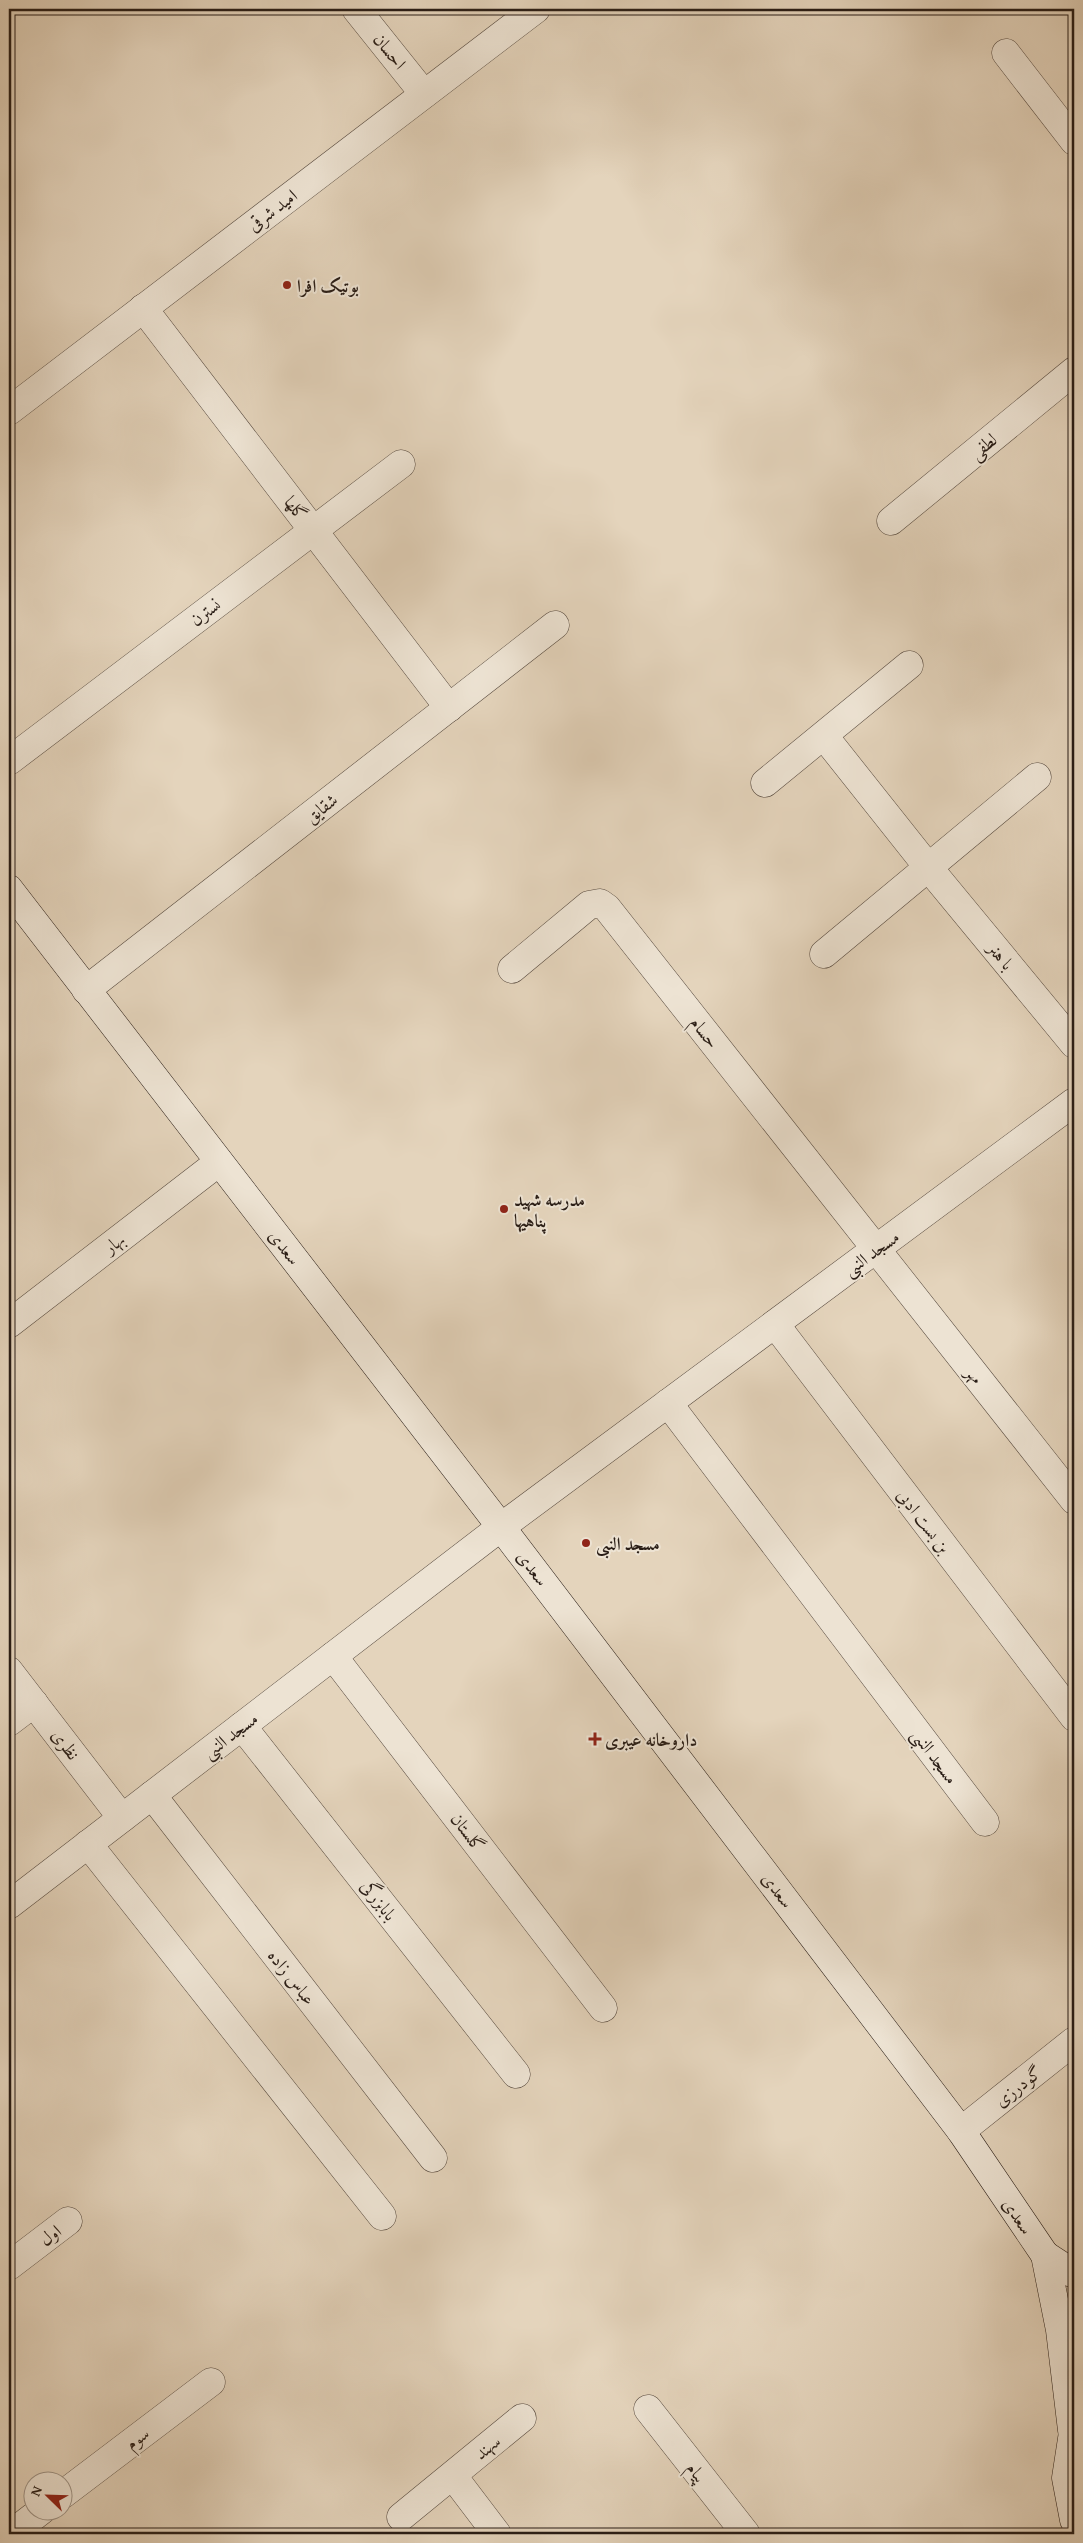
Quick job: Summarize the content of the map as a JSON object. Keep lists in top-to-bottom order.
{
  "streets": {
    "street": [
      "احسان",
      "امید شرقی",
      "لطفی",
      "گلها",
      "نسترن",
      "شقایق",
      "با هنر",
      "حسام",
      "بهار",
      "سعدی",
      "مسجد النبی",
      "مهر",
      "بن بست ادبی",
      "نظری",
      "گلستان",
      "بابابزرگی",
      "عباس زاده",
      "گودرزی",
      "اول",
      "سوم",
      "سهند",
      "پیام"
    ]
  },
  "crossings": [
    ["احسان", "امید شرقی"],
    ["امید شرقی", "گلها"],
    ["گلها", "نسترن"],
    ["گلها", "شقایق"],
    ["شقایق", "سعدی"],
    ["حسام", "مسجد النبی"],
    ["حسام", "مهر"],
    ["بهار", "سعدی"],
    ["سعدی", "مسجد النبی"],
    ["سعدی", "گودرزی"],
    ["مسجد النبی", "مهر"],
    ["مسجد النبی", "بن بست ادبی"],
    ["مسجد النبی", "نظری"],
    ["مسجد النبی", "گلستان"],
    ["مسجد النبی", "بابابزرگی"],
    ["مسجد النبی", "عباس زاده"]
  ],
  "places": {
    "other": ["بوتیک افرا", "مدرسه شهید پناهیها", "مسجد النبی"],
    "health": ["داروخانه عیبری"]
  },
  "north": "top left"
}
